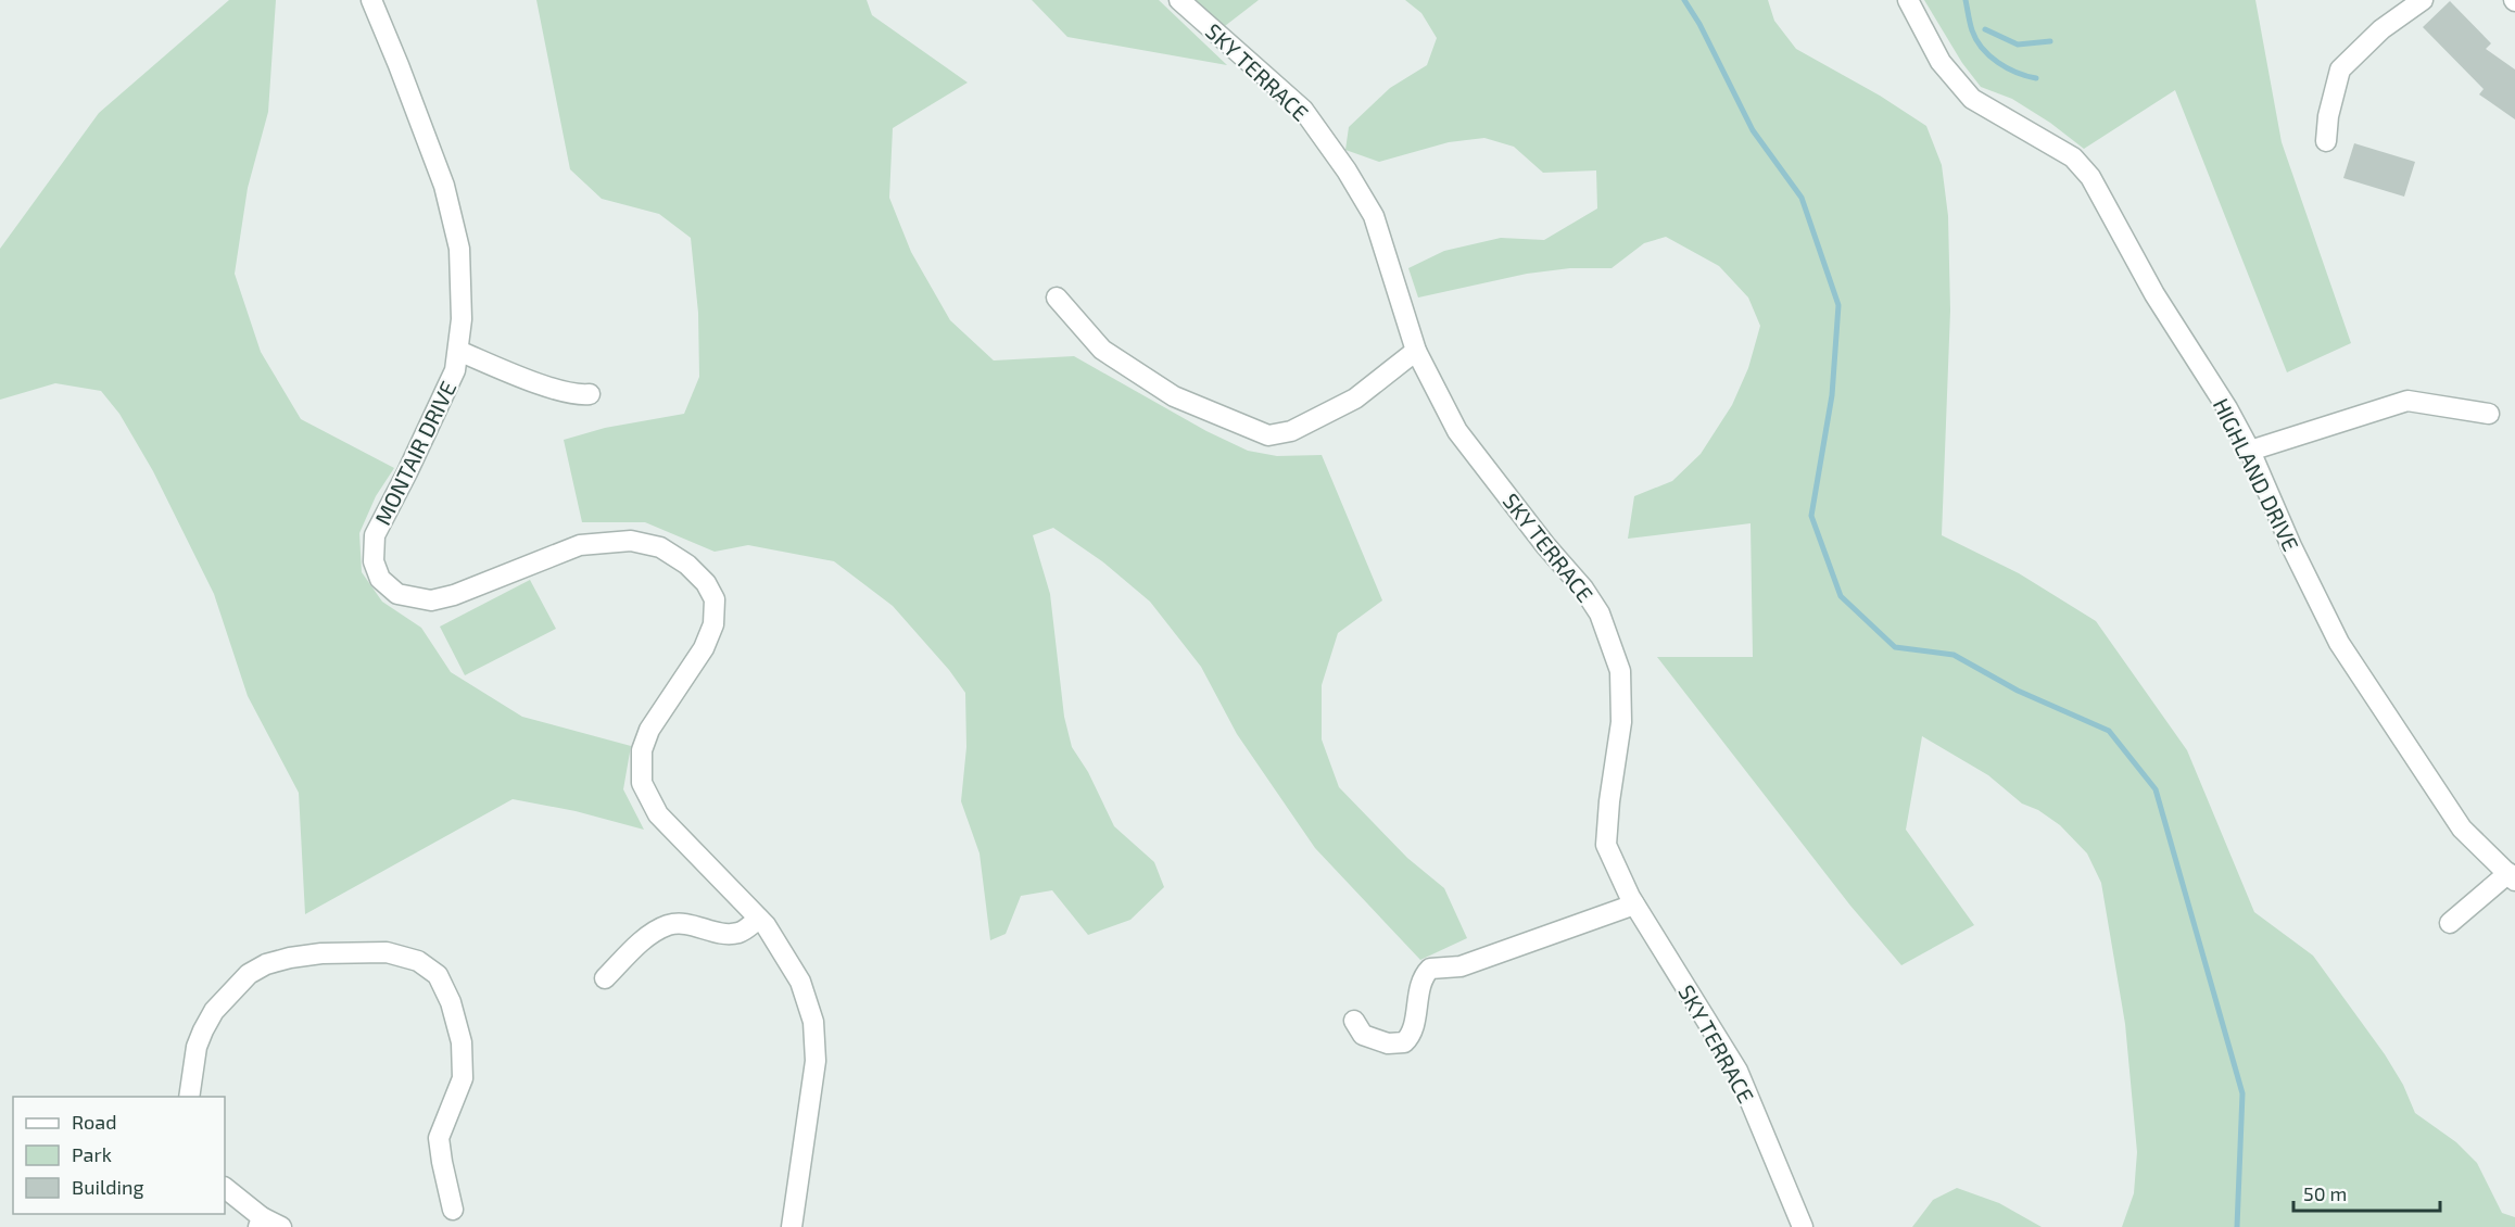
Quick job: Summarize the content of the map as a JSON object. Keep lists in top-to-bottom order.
{
  "streets": {
    "street": ["SKY TERRACE", "MONTAIR DRIVE", "HIGHLAND DRIVE"]
  },
  "legend": ["Road", "Park", "Building"],
  "scale_bar": "50 m"
}
